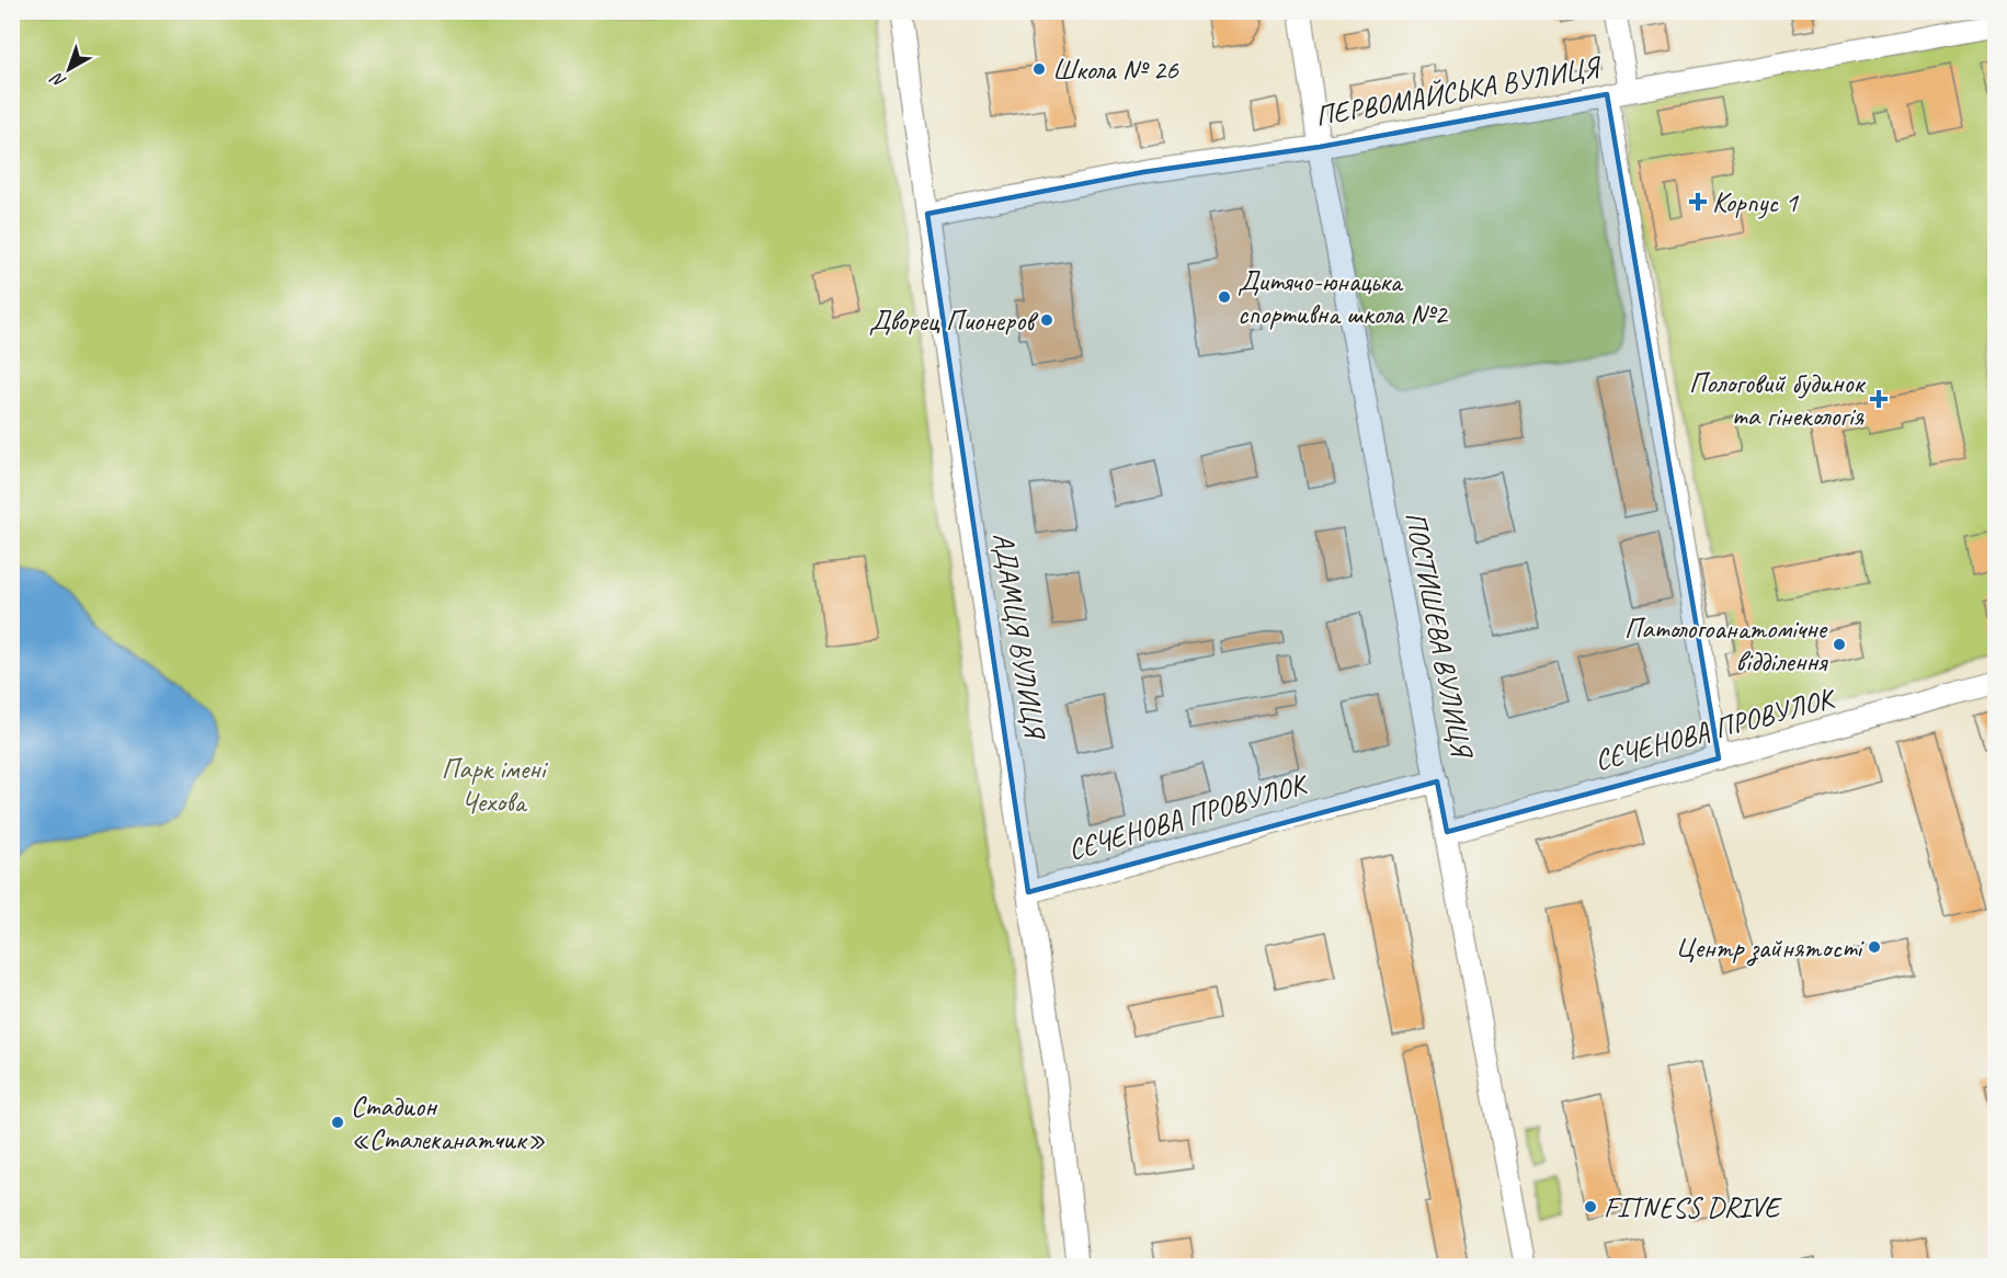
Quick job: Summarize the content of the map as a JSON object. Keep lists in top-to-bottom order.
{
  "streets": {
    "street": [
      "ПЕРВОМАЙСЬКА ВУЛИЦЯ",
      "ПОСТИШЕВА ВУЛИЦЯ",
      "АДАМЦЯ ВУЛИЦЯ",
      "СЄЧЕНОВА ПРОВУЛОК"
    ]
  },
  "crossings": [
    ["ПЕРВОМАЙСЬКА ВУЛИЦЯ", "ПОСТИШЕВА ВУЛИЦЯ"],
    ["ПЕРВОМАЙСЬКА ВУЛИЦЯ", "АДАМЦЯ ВУЛИЦЯ"],
    ["ПОСТИШЕВА ВУЛИЦЯ", "СЄЧЕНОВА ПРОВУЛОК"],
    ["АДАМЦЯ ВУЛИЦЯ", "СЄЧЕНОВА ПРОВУЛОК"]
  ],
  "parks": ["Парк імені Чехова"],
  "places": {
    "other": [
      "Школа № 26",
      "Дитячо-юнацька спортивна школа №2",
      "Дворец Пионеров",
      "Патологоанатомічне відділення",
      "Центр зайнятості",
      "Стадион «Сталеканатчик»",
      "FITNESS DRIVE"
    ],
    "health": ["Корпус 1", "Пологовий будинок та гінекологія"]
  },
  "north": "bottom left"
}
